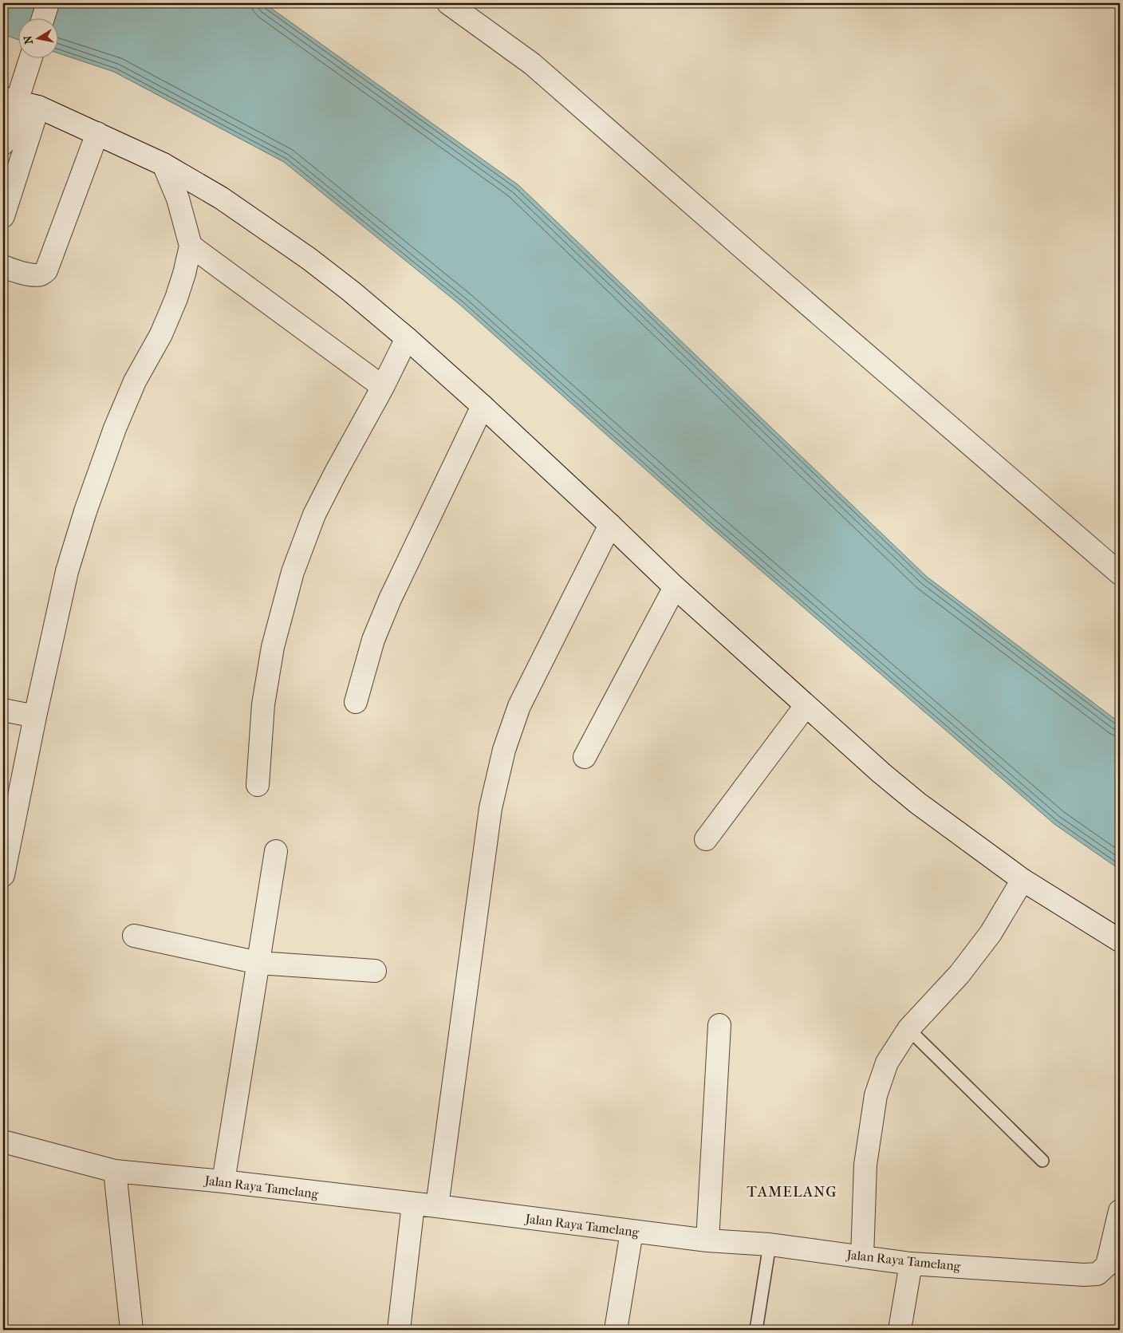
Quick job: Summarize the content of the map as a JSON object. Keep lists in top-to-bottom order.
{
  "streets": {
    "street": ["Jalan Raya Tamelang"]
  },
  "districts": ["TAMELANG"],
  "north": "left"
}
